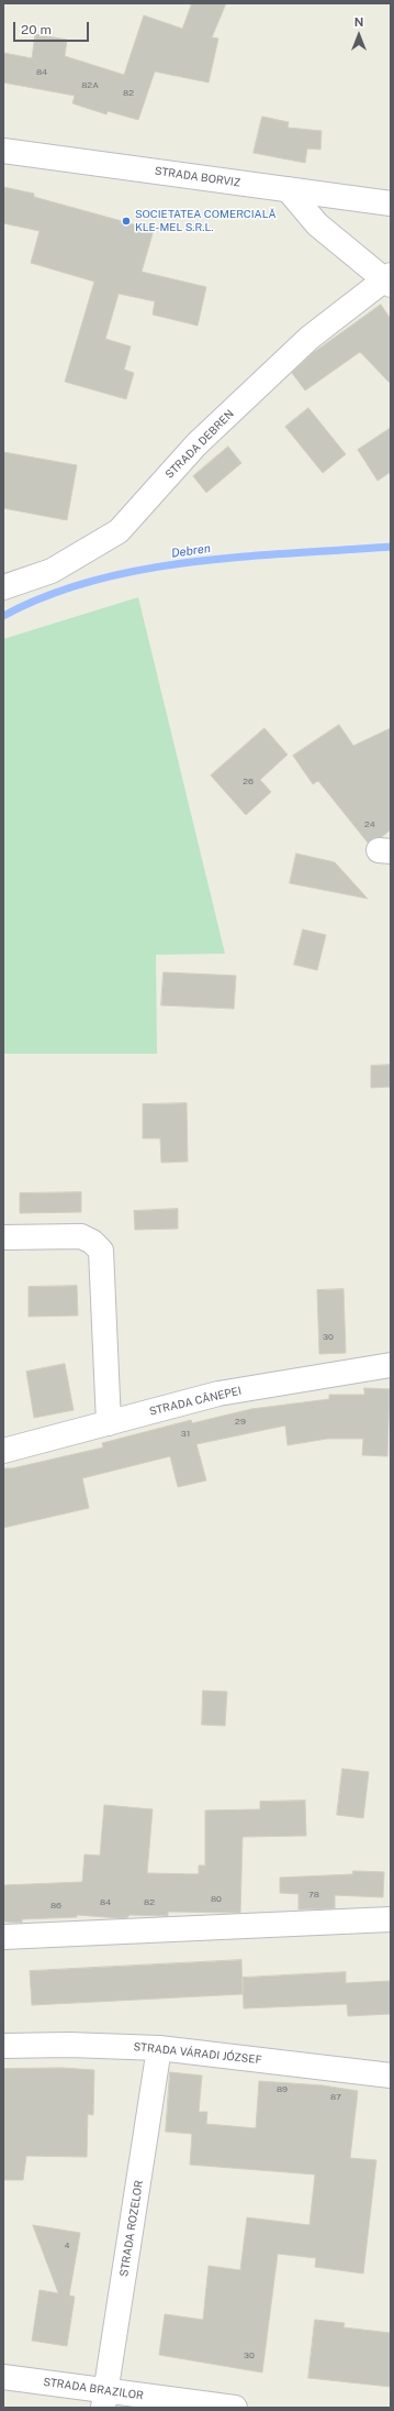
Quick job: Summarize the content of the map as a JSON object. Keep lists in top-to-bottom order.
{
  "streets": {
    "street": [
      "STRADA BORVIZ",
      "STRADA DEBREN",
      "STRADA CÂNEPEI",
      "STRADA VÁRADI JÓZSEF",
      "STRADA ROZELOR",
      "STRADA BRAZILOR"
    ]
  },
  "crossings": [
    ["STRADA BORVIZ", "STRADA DEBREN"],
    ["STRADA VÁRADI JÓZSEF", "STRADA ROZELOR"],
    ["STRADA ROZELOR", "STRADA BRAZILOR"]
  ],
  "water": ["Debren"],
  "places": ["SOCIETATEA COMERCIALĂ KLE-MEL S.R.L."],
  "house_numbers": [
    "84",
    "82A",
    "82",
    "26",
    "24",
    "30",
    "29",
    "31",
    "78",
    "80",
    "84",
    "82",
    "86",
    "89",
    "87",
    "4",
    "30"
  ],
  "scale_bar": "20 m",
  "north": "top"
}
